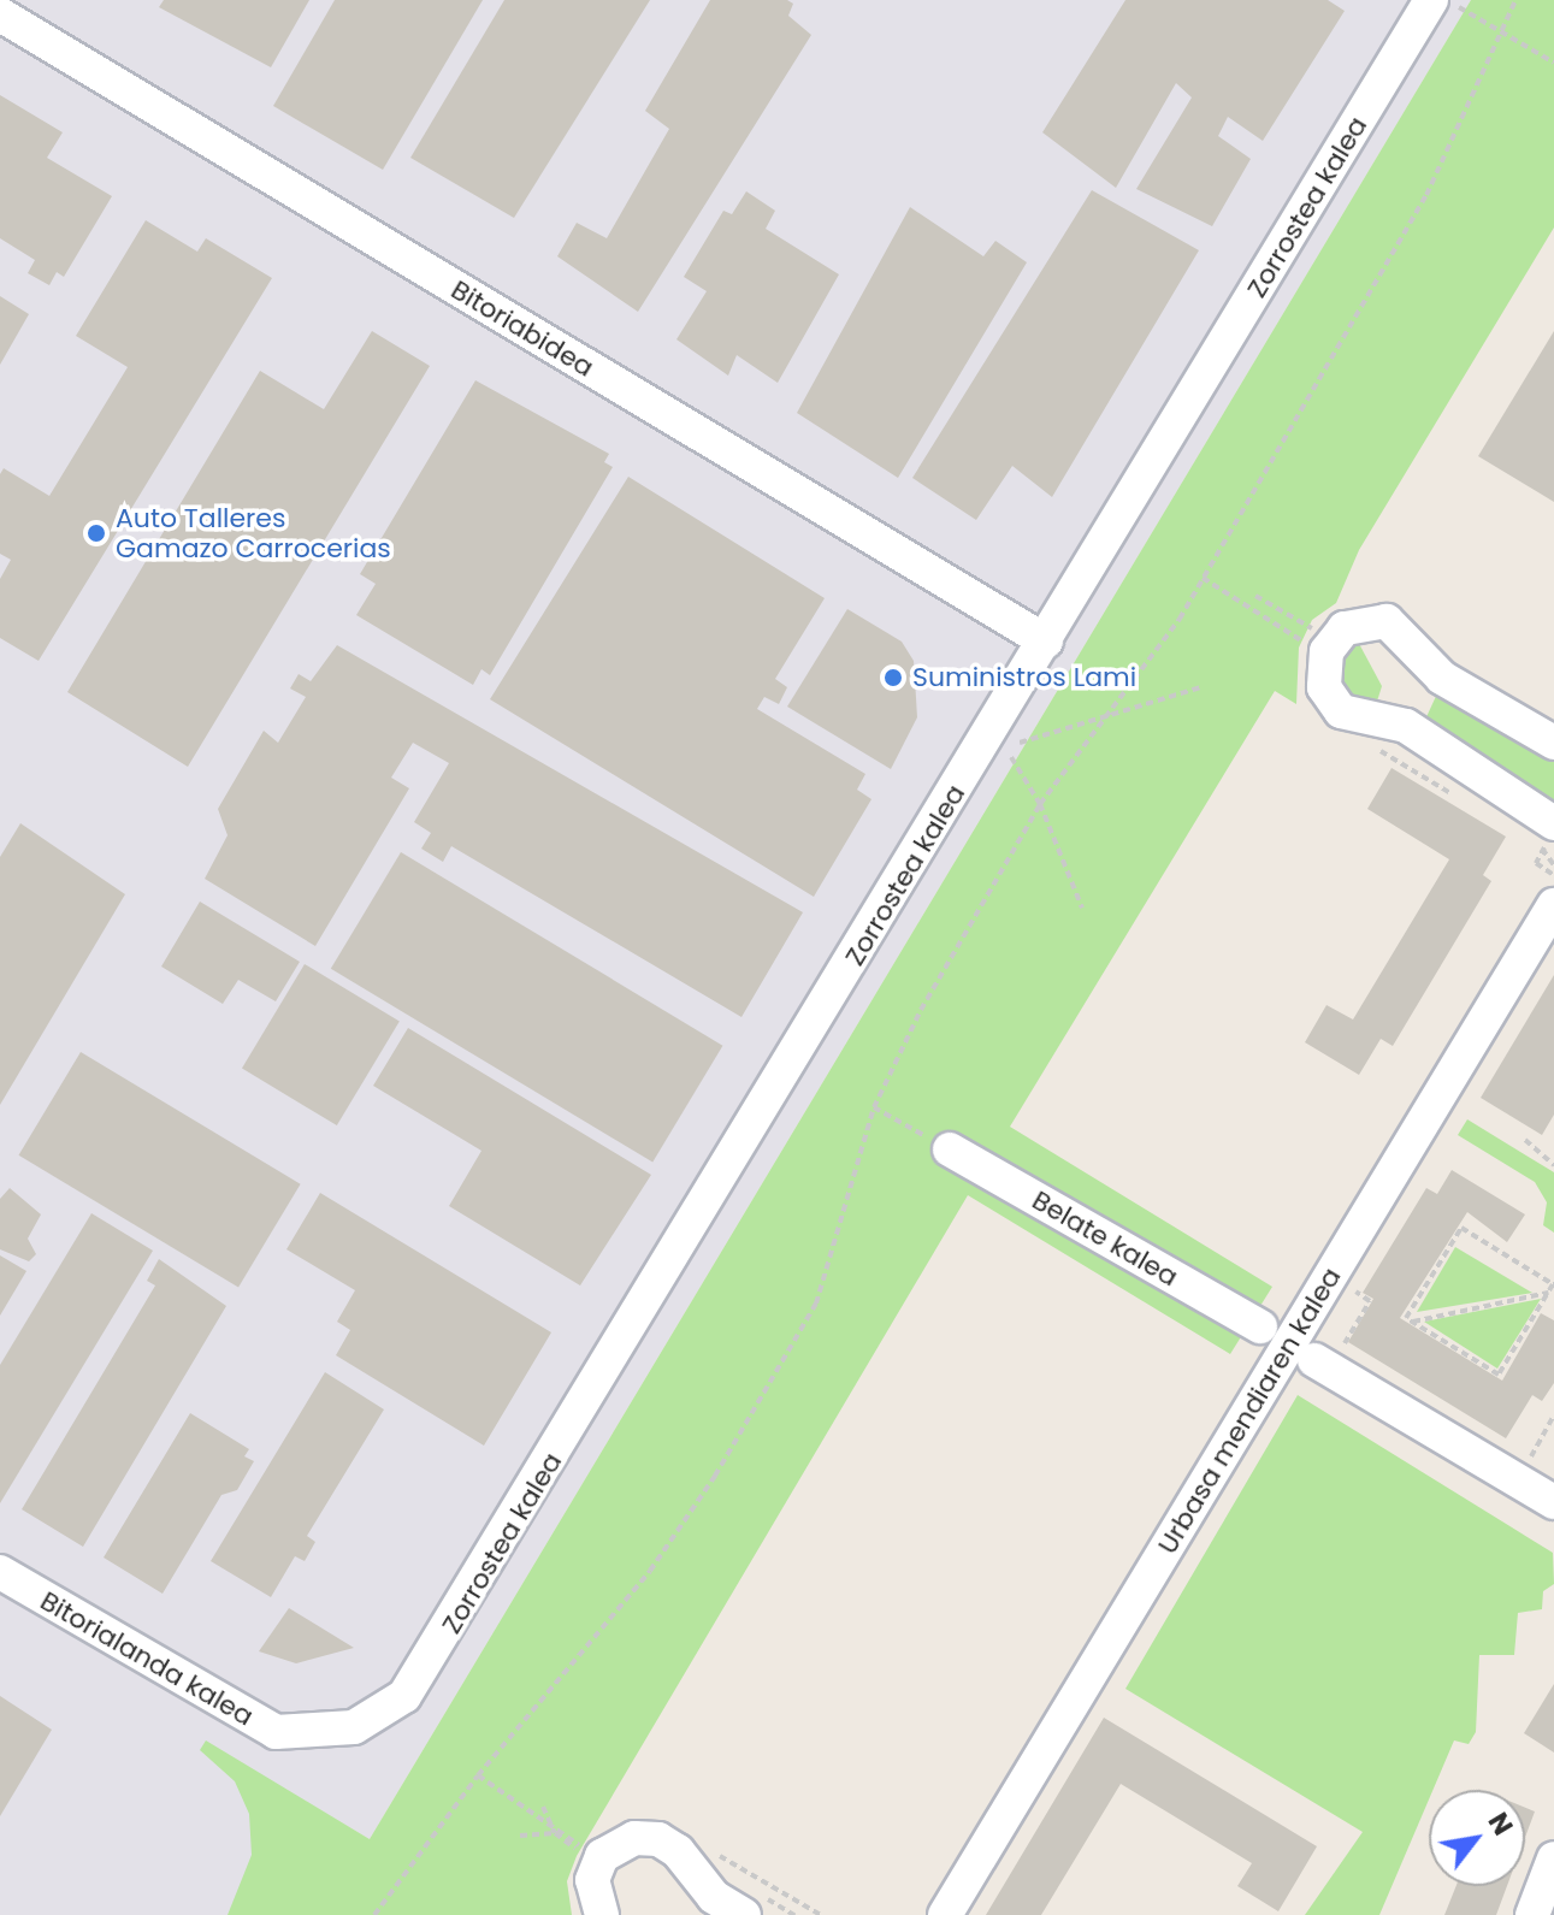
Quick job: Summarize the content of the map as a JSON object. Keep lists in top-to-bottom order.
{
  "streets": {
    "street": [
      "Zorrostea kalea",
      "Bitoriabidea",
      "Belate kalea",
      "Urbasa mendiaren kalea",
      "Bitorialanda kalea"
    ]
  },
  "crossings": [
    ["Zorrostea kalea", "Bitoriabidea"],
    ["Zorrostea kalea", "Bitorialanda kalea"]
  ],
  "places": ["Auto Talleres Gamazo Carrocerias", "Suministros Lami"],
  "north": "top right"
}
